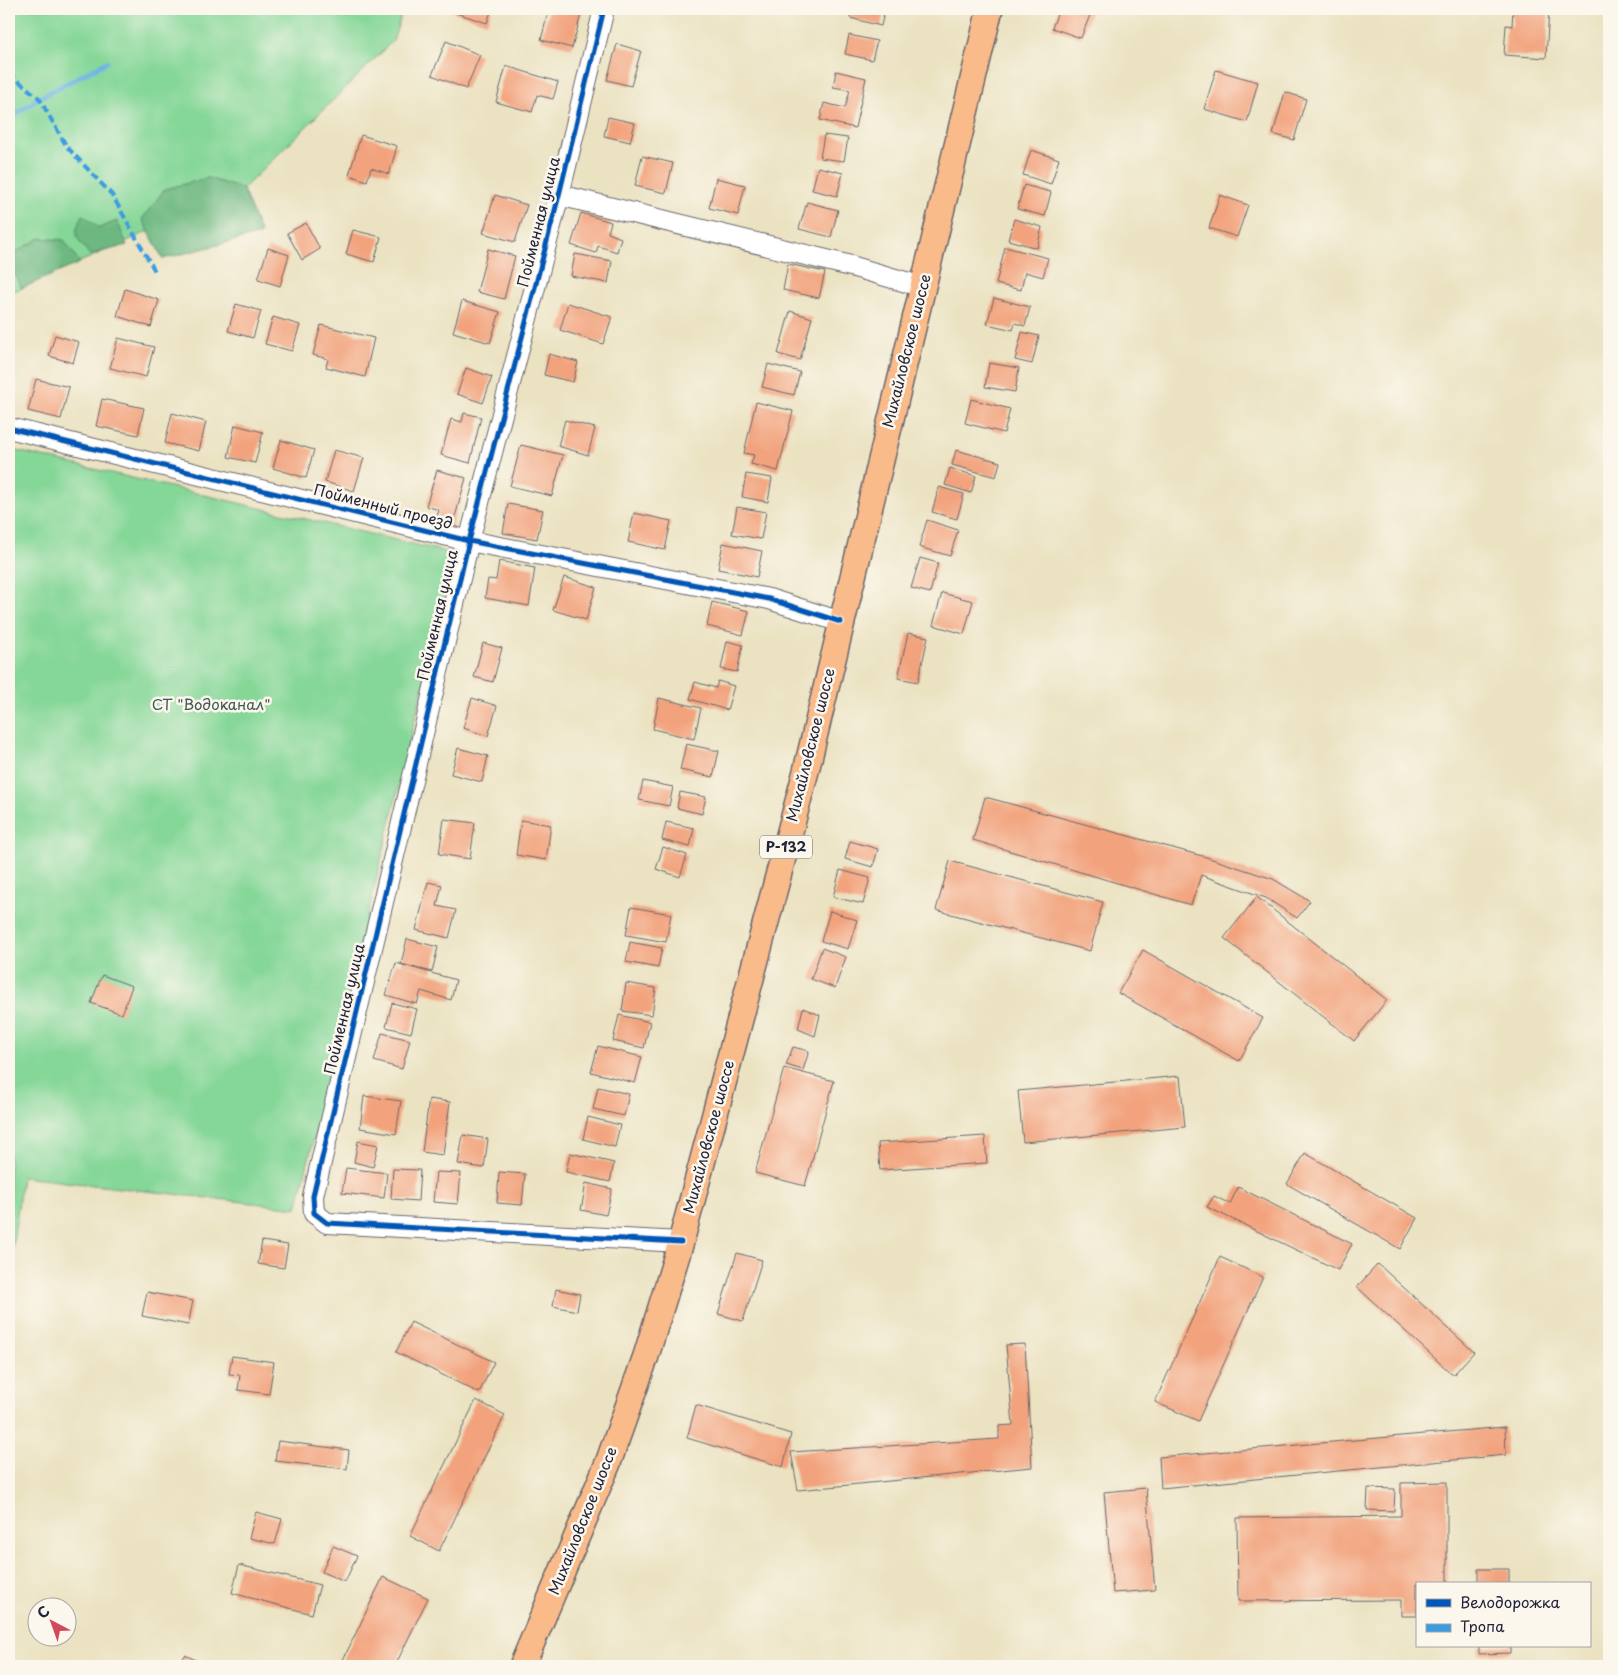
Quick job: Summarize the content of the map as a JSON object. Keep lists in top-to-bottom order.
{
  "streets": {
    "main road": ["Михайловское шоссе", "Р-132"],
    "street": ["Пойменная улица", "Пойменный проезд"]
  },
  "crossings": [
    ["Пойменная улица", "Михайловское шоссе"],
    ["Пойменная улица", "Пойменный проезд"],
    ["Михайловское шоссе", "Пойменный проезд"]
  ],
  "parks": ["СТ \"Водоканал\""],
  "legend": ["Велодорожка", "Тропа"],
  "north": "top left"
}
